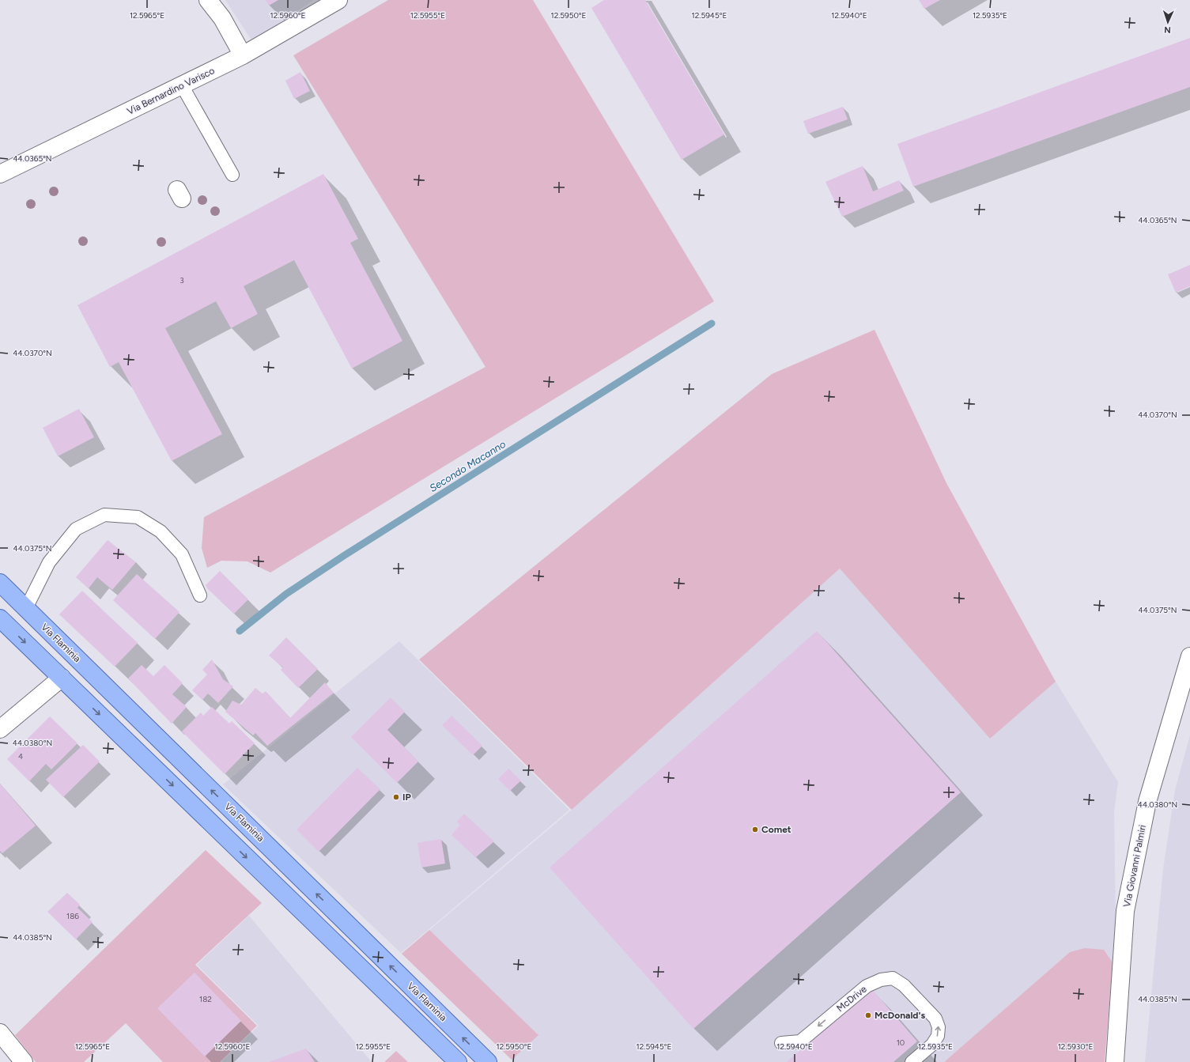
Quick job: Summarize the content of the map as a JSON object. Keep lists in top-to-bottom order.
{
  "streets": {
    "main road": ["Via Flaminia"],
    "street": ["Via Bernardino Varisco", "Via Giovanni Palmiri"],
    "lane": ["McDrive"]
  },
  "water": ["Secondo Macanno"],
  "places": ["IP", "Comet", "McDonald's"],
  "house_numbers": [
    "3",
    "4",
    "186",
    "182",
    "10"
  ],
  "north": "bottom",
  "coordinates": [
    "12.5965°E",
    "12.5960°E",
    "12.5955°E",
    "12.5950°E",
    "12.5945°E",
    "12.5940°E",
    "12.5935°E",
    "44.0365°N",
    "44.0370°N",
    "44.0375°N",
    "44.0380°N",
    "44.0385°N",
    "12.5930°E"
  ]
}
